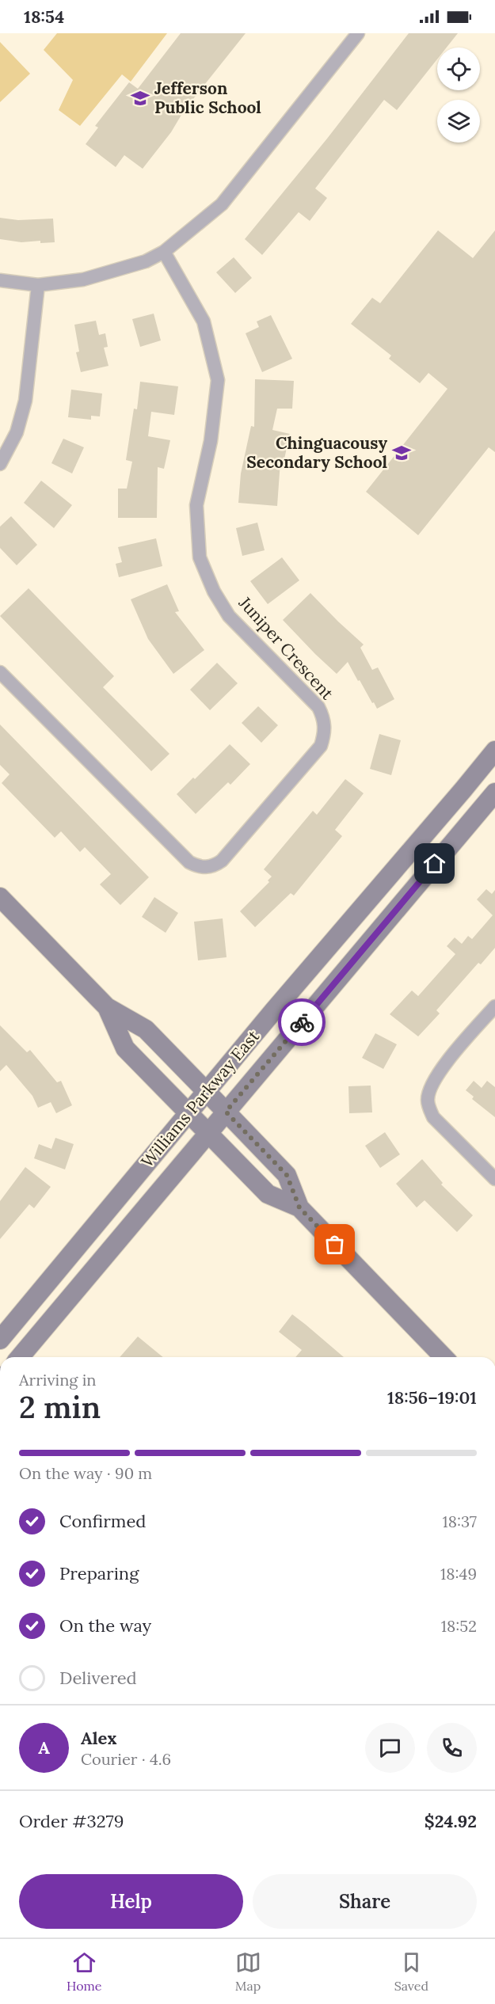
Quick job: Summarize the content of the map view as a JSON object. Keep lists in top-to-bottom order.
{
  "streets": {
    "main road": ["Williams Parkway East"],
    "street": ["Juniper Crescent"]
  },
  "places": {
    "school or university": ["Jefferson Public School", "Chinguacousy Secondary School"]
  },
  "page": {
    "status": "18:54",
    "heading": ["2 min", "Arriving in", "18:56–19:01"],
    "panel": [
      "Alex",
      "Courier · 4.6",
      "Order #3279",
      "$24.92"
    ],
    "bar": "On the way · 90 m",
    "list": [
      ["Confirmed", "18:37"],
      ["Preparing", "18:49"],
      ["On the way", "18:52"],
      "Delivered"
    ],
    "round": "A",
    "buttons": ["Help", "Share"],
    "tabs": ["Home", "Map", "Saved"]
  }
}
